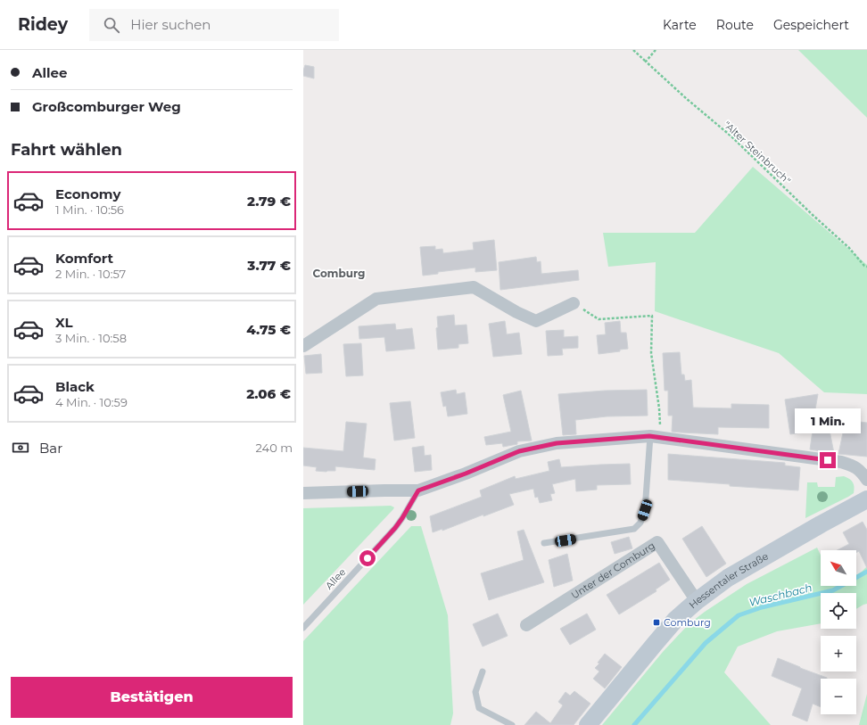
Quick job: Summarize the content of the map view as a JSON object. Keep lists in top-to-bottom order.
{
  "streets": {
    "main road": ["Hessentaler Straße"],
    "street": ["Unter der Comburg"],
    "lane": ["Allee"],
    "path": ["\"Alter Steinbruch\""]
  },
  "crossings": [
    ["Unter der Comburg", "Hessentaler Straße"]
  ],
  "districts": ["Comburg"],
  "water": ["Waschbach"],
  "places": {
    "transit": ["Comburg"]
  },
  "north": "top left",
  "page": {
    "header": "Ridey",
    "search": "Hier suchen",
    "nav": ["Karte", "Route", "Gespeichert"],
    "banner": ["Allee", "Großcomburger Weg"],
    "heading": "Fahrt wählen",
    "list": [
      {
        "name": "Economy",
        "note": "1 Min. · 10:56",
        "value": "2.79 €"
      },
      {
        "name": "Komfort",
        "note": "2 Min. · 10:57",
        "value": "3.77 €"
      },
      {
        "name": "XL",
        "note": "3 Min. · 10:58",
        "value": "4.75 €"
      },
      {
        "name": "Black",
        "note": "4 Min. · 10:59",
        "value": "2.06 €"
      }
    ],
    "bubble": "1 Min.",
    "pay": ["Bar", "240 m"],
    "map_buttons": ["+", "−"],
    "buttons": "Bestätigen"
  }
}
